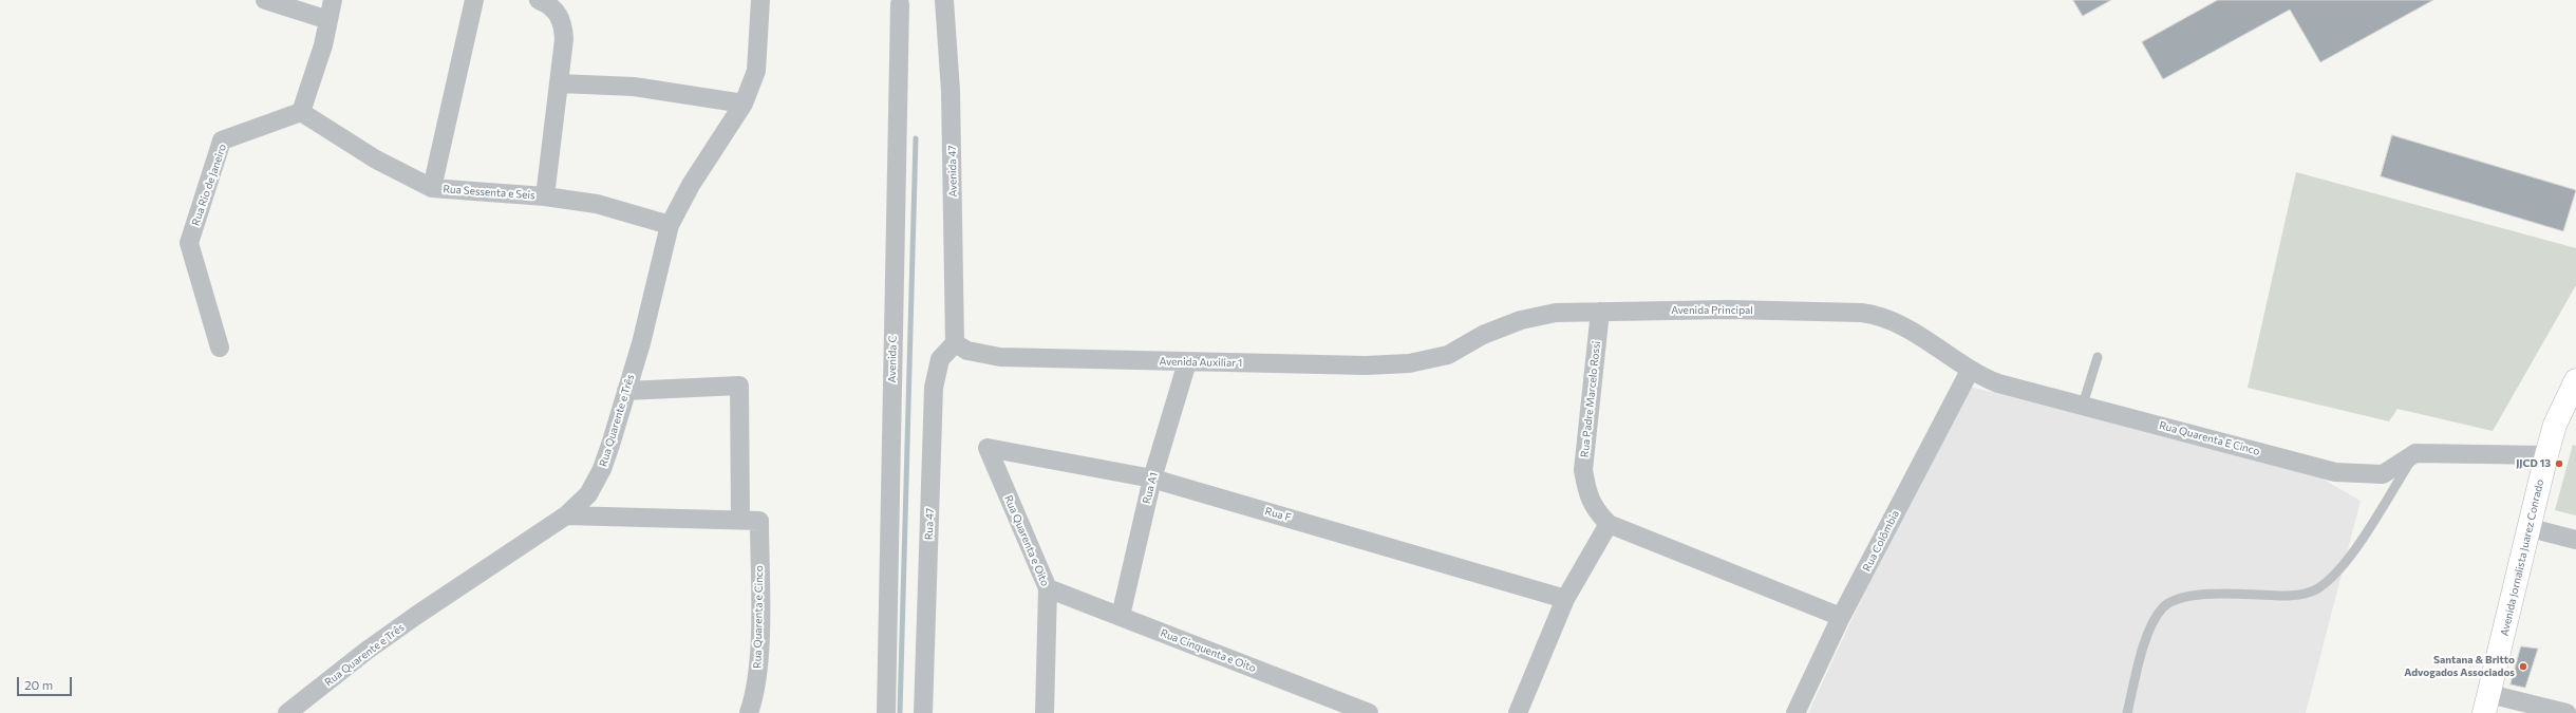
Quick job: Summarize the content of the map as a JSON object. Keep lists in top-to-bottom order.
{
  "streets": {
    "main road": ["Avenida Jornalista Juarez Conrado"],
    "street": [
      "Avenida 47",
      "Rua Rio de Janeiro",
      "Rua Sessenta e Seis",
      "Avenida Principal",
      "Avenida C",
      "Avenida Auxiliar 1",
      "Rua Padre Marcelo Rossi",
      "Rua Quarente e Três",
      "Rua Quarenta E Cinco",
      "Rua A1",
      "Rua F",
      "Rua 47",
      "Rua Quarenta e Oito",
      "Rua Colômbia",
      "Rua Quarenta e Cinco",
      "Rua Cinquenta e Oito"
    ]
  },
  "crossings": [
    ["Avenida 47", "Avenida Auxiliar 1"],
    ["Avenida 47", "Rua 47"],
    ["Rua Rio de Janeiro", "Rua Sessenta e Seis"],
    ["Rua Sessenta e Seis", "Rua Quarente e Três"],
    ["Avenida Principal", "Avenida Auxiliar 1"],
    ["Avenida Principal", "Rua Padre Marcelo Rossi"],
    ["Avenida Principal", "Rua Quarenta E Cinco"],
    ["Avenida Principal", "Rua Colômbia"],
    ["Avenida Auxiliar 1", "Rua A1"],
    ["Avenida Auxiliar 1", "Rua 47"],
    ["Rua A1", "Rua F"],
    ["Rua A1", "Rua Cinquenta e Oito"],
    ["Rua F", "Rua Quarenta e Oito"],
    ["Rua Quarenta e Oito", "Rua Cinquenta e Oito"]
  ],
  "places": ["JJCD 13", "Santana & Britto Advogados Associados"],
  "scale_bar": "20 m"
}
